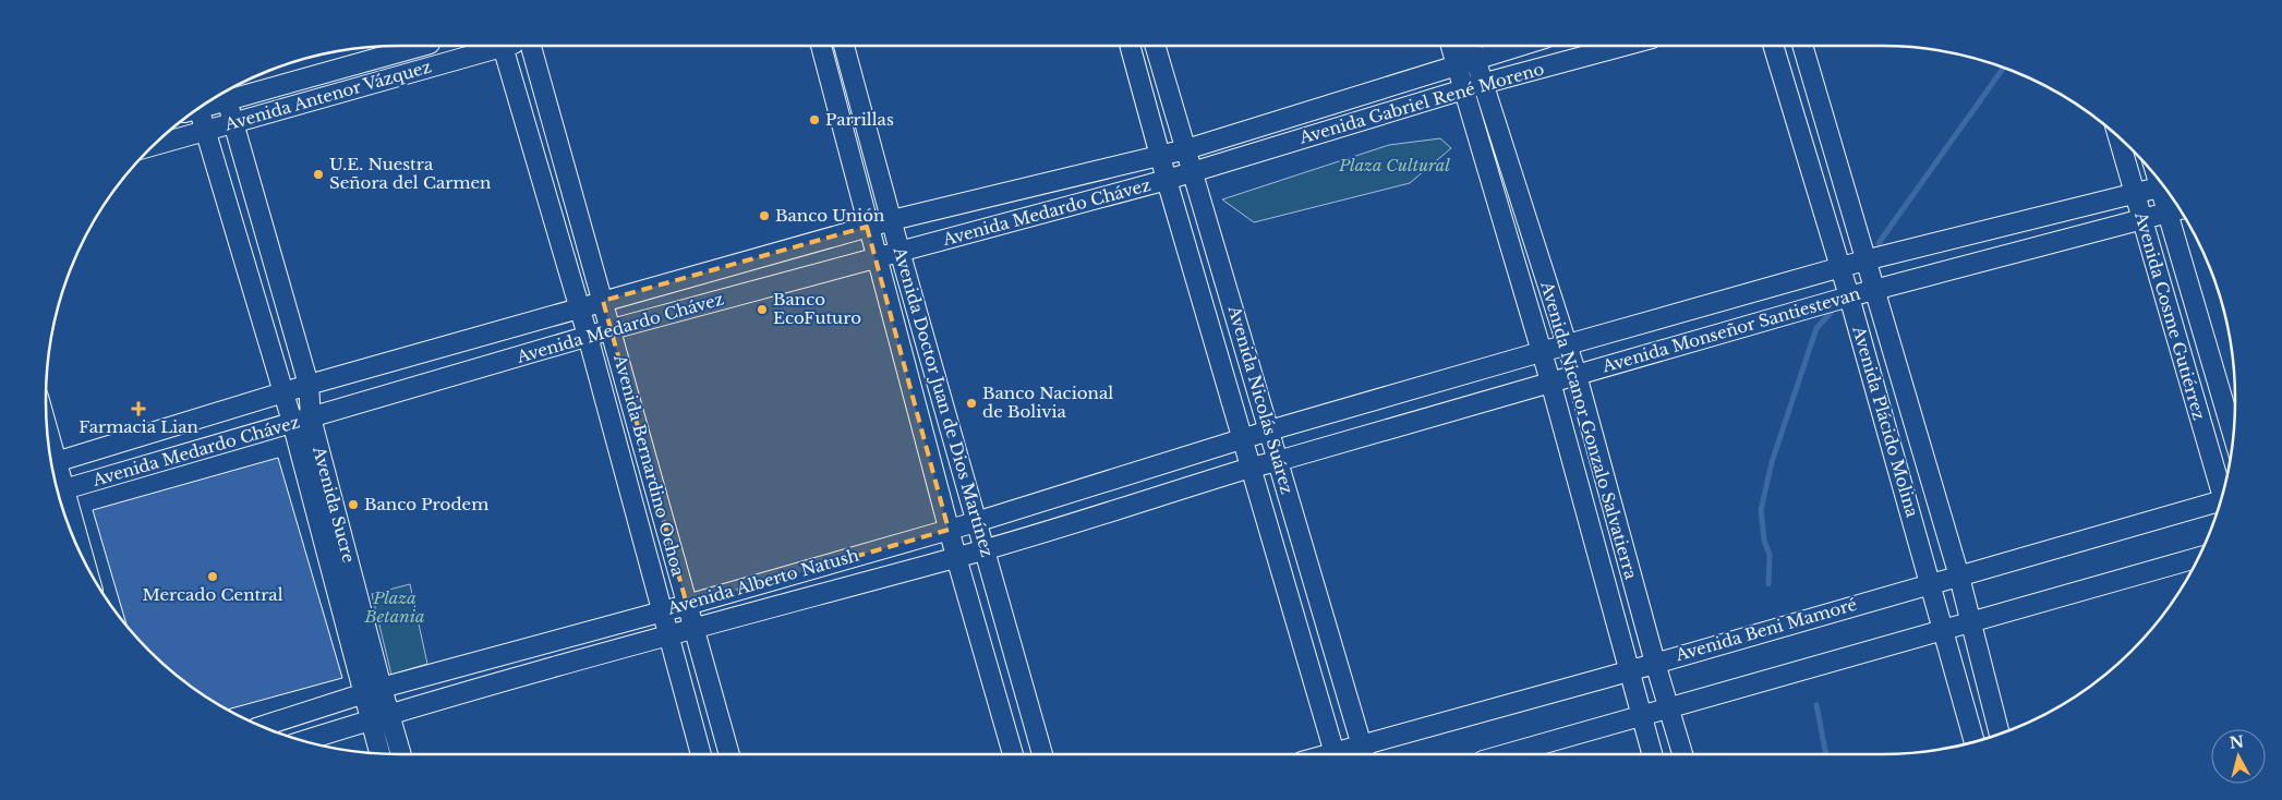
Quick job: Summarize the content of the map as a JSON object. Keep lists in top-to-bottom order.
{
  "streets": {
    "street": [
      "Avenida Antenor Vázquez",
      "Avenida Gabriel René Moreno",
      "Avenida Medardo Chávez",
      "Avenida Cosme Gutiérrez",
      "Avenida Monseñor Santiestevan",
      "Avenida Nicolás Suárez",
      "Avenida Doctor Juan de Dios Martínez",
      "Avenida Plácido Molina",
      "Avenida Nicanor Gonzalo Salvatierra",
      "Avenida Bernardino Ochoa",
      "Avenida Sucre",
      "Avenida Alberto Natush",
      "Avenida Beni Mamoré"
    ]
  },
  "crossings": [
    ["Avenida Antenor Vázquez", "Avenida Sucre"],
    ["Avenida Gabriel René Moreno", "Avenida Medardo Chávez"],
    ["Avenida Gabriel René Moreno", "Avenida Nicolás Suárez"],
    ["Avenida Gabriel René Moreno", "Avenida Nicanor Gonzalo Salvatierra"],
    ["Avenida Medardo Chávez", "Avenida Nicolás Suárez"],
    ["Avenida Medardo Chávez", "Avenida Doctor Juan de Dios Martínez"],
    ["Avenida Medardo Chávez", "Avenida Bernardino Ochoa"],
    ["Avenida Medardo Chávez", "Avenida Sucre"],
    ["Avenida Cosme Gutiérrez", "Avenida Monseñor Santiestevan"],
    ["Avenida Monseñor Santiestevan", "Avenida Nicolás Suárez"],
    ["Avenida Monseñor Santiestevan", "Avenida Plácido Molina"],
    ["Avenida Monseñor Santiestevan", "Avenida Nicanor Gonzalo Salvatierra"],
    ["Avenida Monseñor Santiestevan", "Avenida Alberto Natush"],
    ["Avenida Nicolás Suárez", "Avenida Alberto Natush"],
    ["Avenida Nicolás Suárez", "Avenida Beni Mamoré"],
    ["Avenida Doctor Juan de Dios Martínez", "Avenida Alberto Natush"],
    ["Avenida Plácido Molina", "Avenida Beni Mamoré"],
    ["Avenida Nicanor Gonzalo Salvatierra", "Avenida Beni Mamoré"],
    ["Avenida Bernardino Ochoa", "Avenida Alberto Natush"],
    ["Avenida Sucre", "Avenida Alberto Natush"]
  ],
  "parks": ["Plaza Cultural", "Plaza Betania"],
  "places": {
    "other": [
      "Parrillas",
      "U.E. Nuestra Señora del Carmen",
      "Banco Unión",
      "Banco EcoFuturo",
      "Banco Nacional de Bolivia",
      "Banco Prodem",
      "Mercado Central"
    ],
    "health": ["Farmacia Lian"]
  },
  "north": "top"
}
